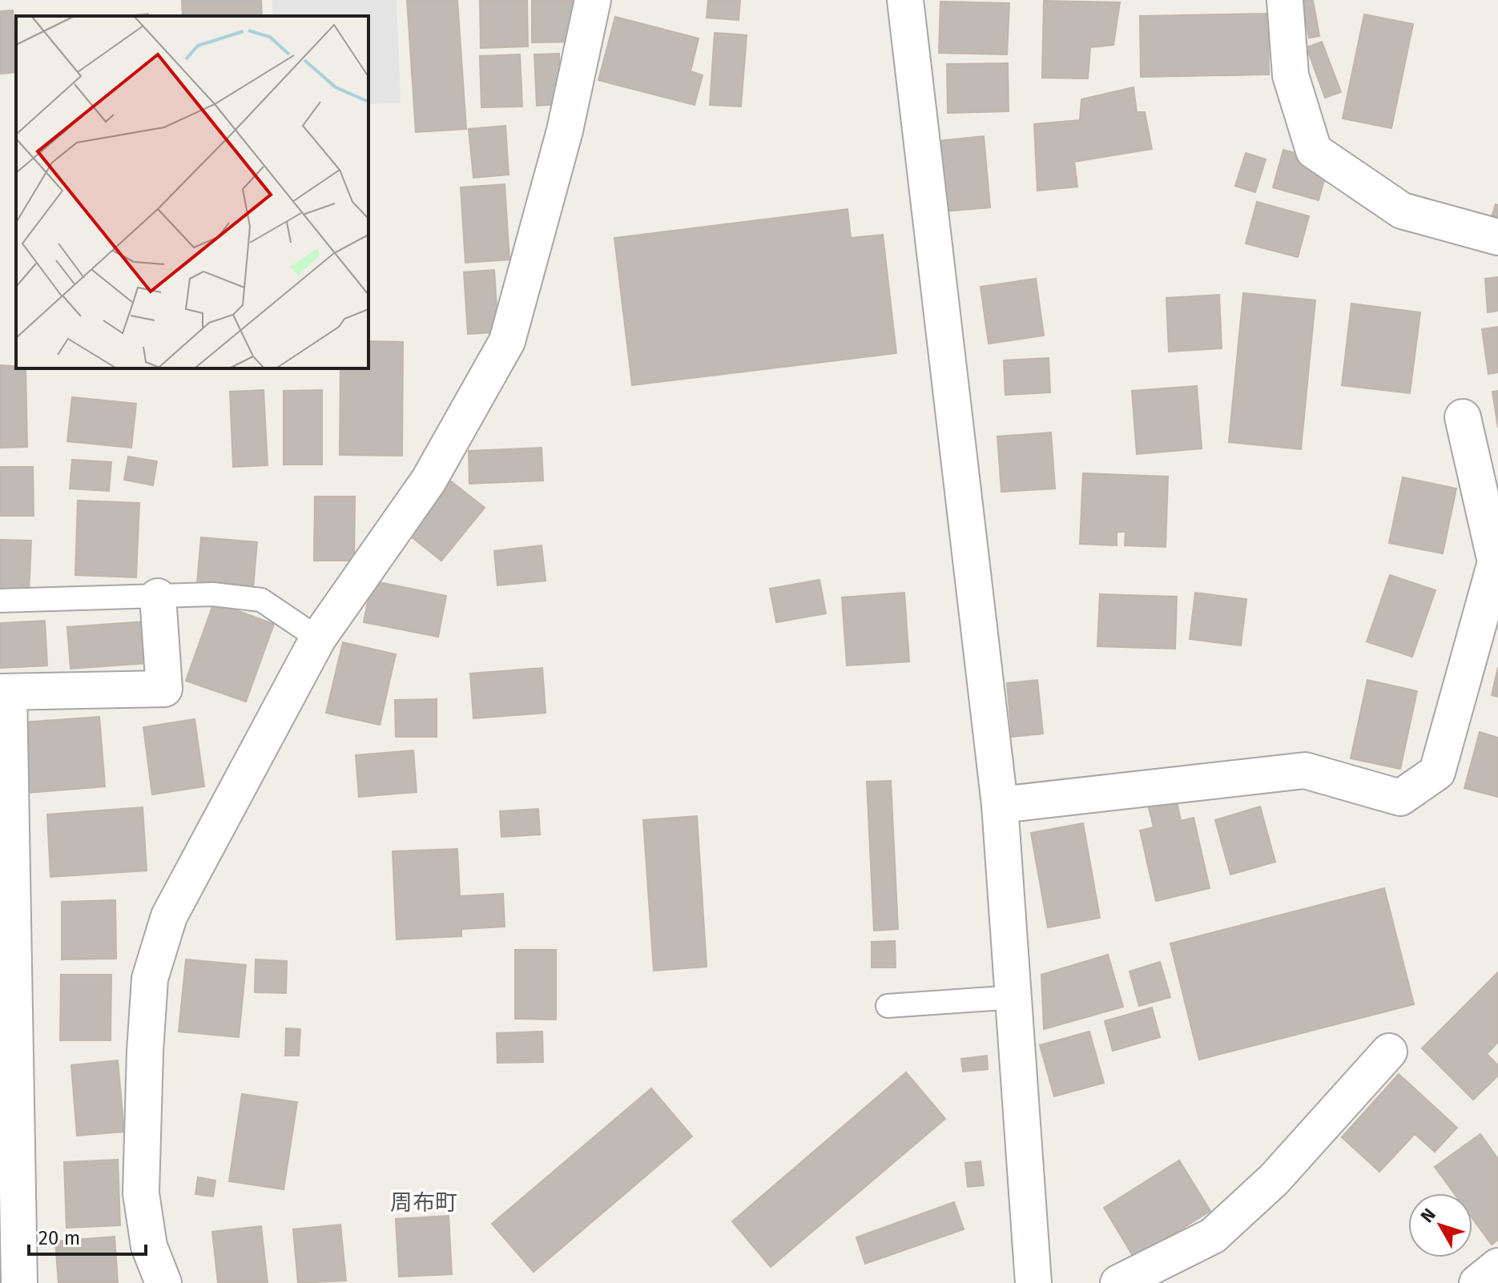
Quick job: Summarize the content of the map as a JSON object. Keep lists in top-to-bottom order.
{
  "districts": ["周布町"],
  "scale_bar": "20 m",
  "north": "top left"
}
